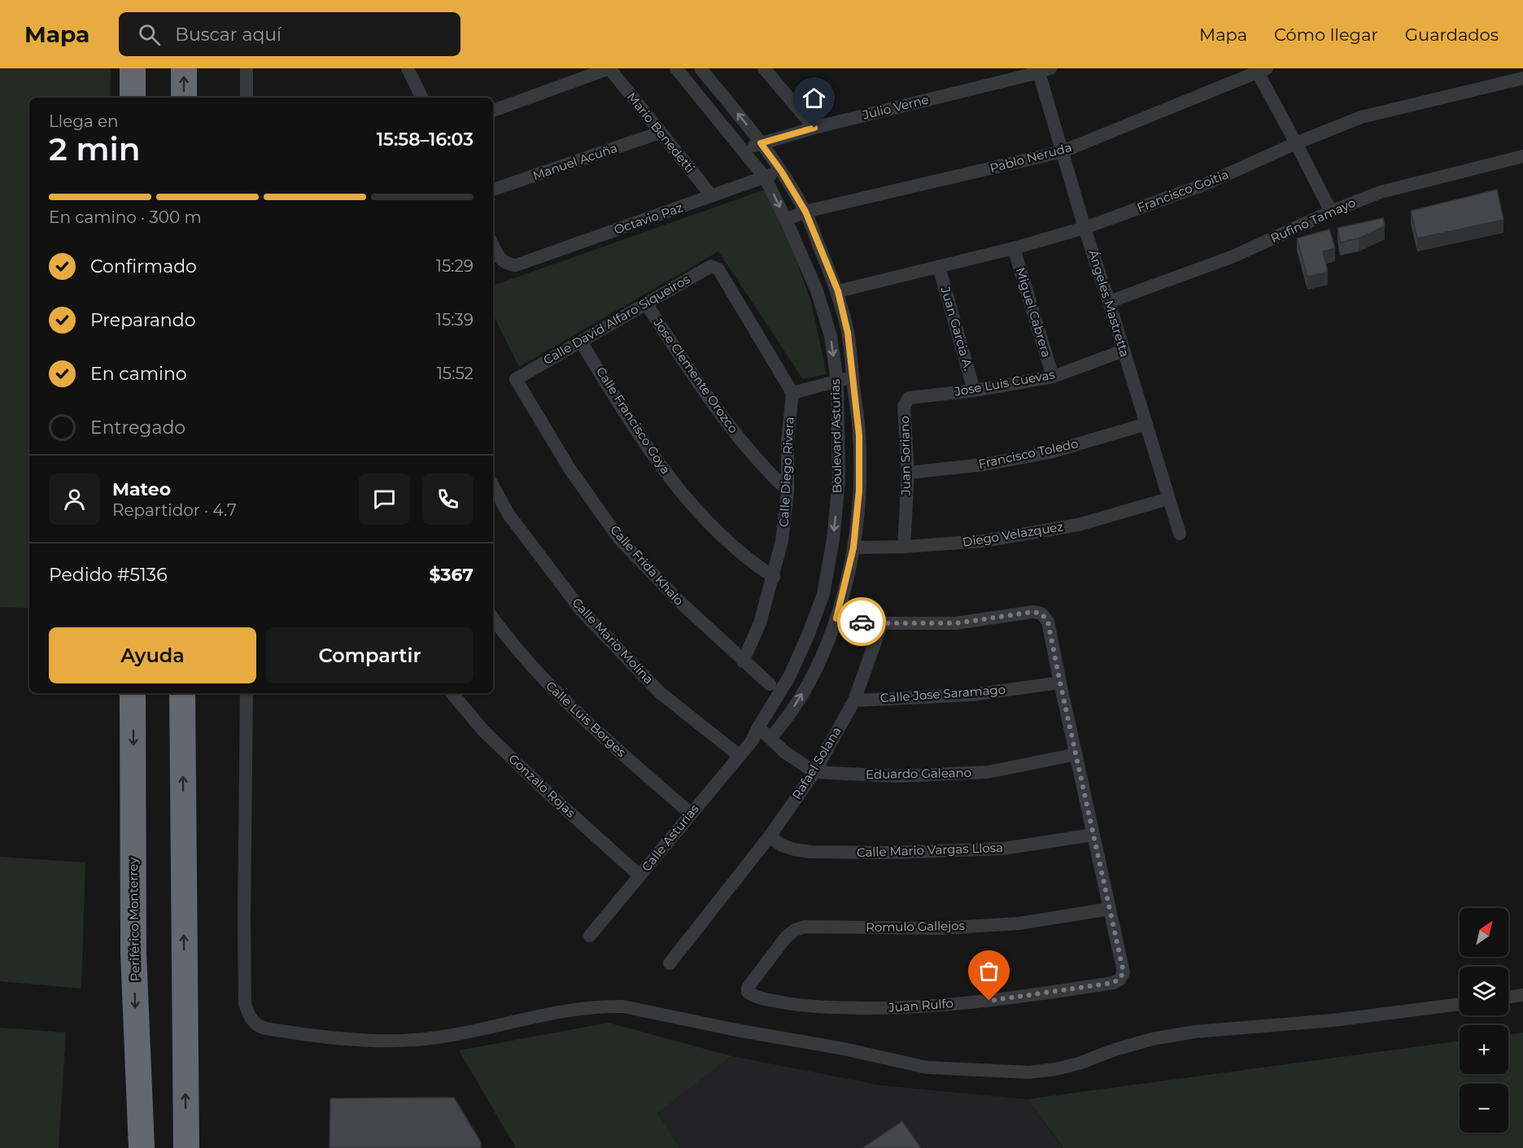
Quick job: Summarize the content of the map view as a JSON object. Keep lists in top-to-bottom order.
{
  "streets": {
    "highway": ["Periférico Monterrey"],
    "street": [
      "Julio Verne",
      "Mario Benedetti",
      "Pablo Neruda",
      "Manuel Acuña",
      "Francisco Goitia",
      "Octavio Paz",
      "Rufino Tamayo",
      "Ángeles Mastretta",
      "Miguel Cabrera",
      "Calle David Alfaro Siqueiros",
      "Juan Garcia A.",
      "Jose Clemente Orozco",
      "Jose Luis Cuevas",
      "Calle Francisco Goya",
      "Boulevard Asturias",
      "Francisco Toledo",
      "Juan Soriano",
      "Calle Diego Rivera",
      "Diego Velazquez",
      "Calle Frida Khalo",
      "Calle Mario Molina",
      "Calle Jose Saramago",
      "Calle Luis Borges",
      "Rafael Solana",
      "Eduardo Galeano",
      "Gonzalo Rojas",
      "Calle Asturias",
      "Calle Mario Vargas Llosa",
      "Romulo Gallejos",
      "Juan Rulfo"
    ]
  },
  "crossings": [
    ["Julio Verne", "Ángeles Mastretta"],
    ["Julio Verne", "Boulevard Asturias"],
    ["Mario Benedetti", "Manuel Acuña"],
    ["Mario Benedetti", "Octavio Paz"],
    ["Pablo Neruda", "Ángeles Mastretta"],
    ["Pablo Neruda", "Boulevard Asturias"],
    ["Francisco Goitia", "Ángeles Mastretta"],
    ["Francisco Goitia", "Miguel Cabrera"],
    ["Francisco Goitia", "Juan Garcia A."],
    ["Francisco Goitia", "Boulevard Asturias"],
    ["Octavio Paz", "Boulevard Asturias"],
    ["Rufino Tamayo", "Ángeles Mastretta"],
    ["Ángeles Mastretta", "Jose Luis Cuevas"],
    ["Ángeles Mastretta", "Francisco Toledo"],
    ["Ángeles Mastretta", "Diego Velazquez"],
    ["Miguel Cabrera", "Jose Luis Cuevas"],
    ["Calle David Alfaro Siqueiros", "Jose Clemente Orozco"],
    ["Calle David Alfaro Siqueiros", "Calle Francisco Goya"],
    ["Calle David Alfaro Siqueiros", "Calle Diego Rivera"],
    ["Calle David Alfaro Siqueiros", "Calle Frida Khalo"],
    ["Juan Garcia A.", "Jose Luis Cuevas"],
    ["Jose Clemente Orozco", "Calle Diego Rivera"],
    ["Jose Luis Cuevas", "Juan Soriano"],
    ["Calle Francisco Goya", "Calle Diego Rivera"],
    ["Boulevard Asturias", "Diego Velazquez"],
    ["Boulevard Asturias", "Calle Asturias"],
    ["Francisco Toledo", "Juan Soriano"],
    ["Juan Soriano", "Diego Velazquez"],
    ["Calle Diego Rivera", "Calle Frida Khalo"],
    ["Calle Mario Molina", "Calle Asturias"],
    ["Calle Jose Saramago", "Rafael Solana"],
    ["Calle Luis Borges", "Calle Asturias"],
    ["Rafael Solana", "Eduardo Galeano"],
    ["Rafael Solana", "Calle Mario Vargas Llosa"],
    ["Gonzalo Rojas", "Calle Asturias"],
    ["Romulo Gallejos", "Juan Rulfo"]
  ],
  "north": "top right",
  "page": {
    "header": "Mapa",
    "search": "Buscar aquí",
    "nav": ["Mapa", "Cómo llegar", "Guardados"],
    "heading": ["2 min", "Llega en", "15:58–16:03"],
    "panel": [
      "Mateo",
      "Repartidor · 4.7",
      "Pedido #5136",
      "$367"
    ],
    "bar": "En camino · 300 m",
    "list": [
      ["Confirmado", "15:29"],
      ["Preparando", "15:39"],
      ["En camino", "15:52"],
      "Entregado"
    ],
    "buttons": ["Ayuda", "Compartir"],
    "map_buttons": ["+", "−"]
  }
}
